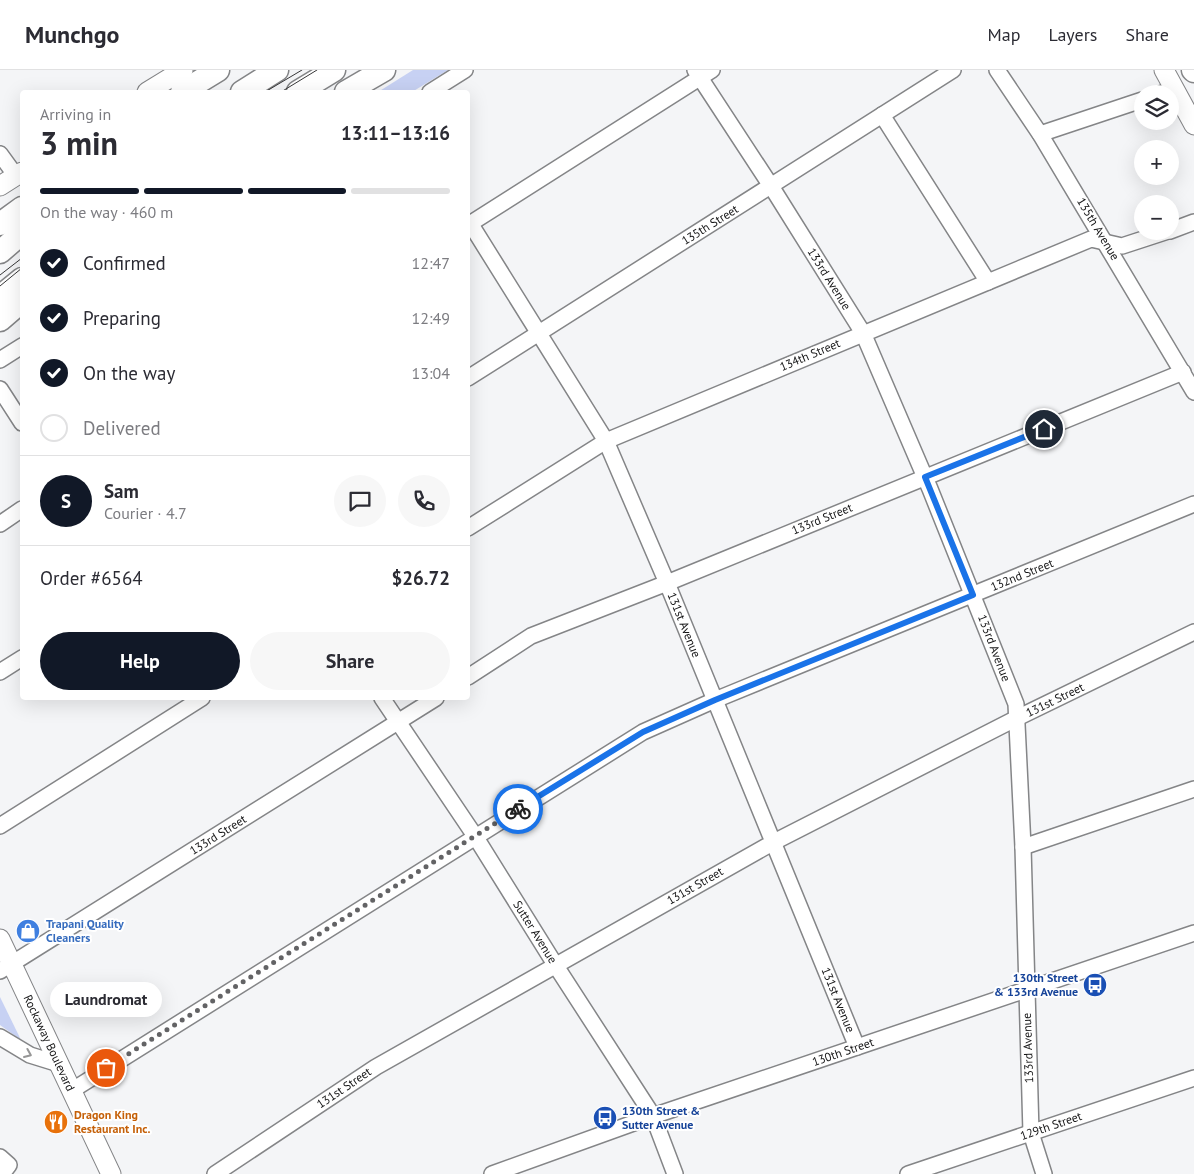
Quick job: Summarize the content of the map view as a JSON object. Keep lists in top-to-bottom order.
{
  "streets": {
    "main road": ["Rockaway Boulevard"],
    "street": [
      "135th Street",
      "135th Avenue",
      "133rd Avenue",
      "134th Street",
      "133rd Street",
      "132nd Street",
      "131st Avenue",
      "131st Street",
      "Sutter Avenue",
      "130th Street",
      "129th Street"
    ]
  },
  "crossings": [
    ["135th Street", "133rd Avenue"],
    ["135th Street", "131st Avenue"],
    ["135th Avenue", "134th Street"],
    ["135th Avenue", "133rd Street"],
    ["133rd Avenue", "134th Street"],
    ["133rd Avenue", "133rd Street"],
    ["133rd Avenue", "132nd Street"],
    ["133rd Avenue", "131st Street"],
    ["133rd Avenue", "130th Street"],
    ["133rd Avenue", "129th Street"],
    ["134th Street", "131st Avenue"],
    ["133rd Street", "131st Avenue"],
    ["133rd Street", "Sutter Avenue"],
    ["133rd Street", "Rockaway Boulevard"],
    ["132nd Street", "131st Avenue"],
    ["132nd Street", "Sutter Avenue"],
    ["132nd Street", "Rockaway Boulevard"],
    ["131st Avenue", "131st Street"],
    ["131st Avenue", "130th Street"],
    ["131st Street", "Sutter Avenue"],
    ["Sutter Avenue", "130th Street"]
  ],
  "places": {
    "shop": ["Trapani Quality Cleaners"],
    "bus stop": ["130th Street & 133rd Avenue", "130th Street & Sutter Avenue"],
    "other": ["Laundromat"],
    "restaurant": ["Dragon King Restaurant Inc."]
  },
  "page": {
    "header": "Munchgo",
    "nav": ["Map", "Layers", "Share"],
    "map_buttons": ["+", "−"],
    "heading": ["3 min", "Arriving in", "13:11–13:16"],
    "panel": [
      "Sam",
      "Courier · 4.7",
      "Order #6564",
      "$26.72"
    ],
    "bar": "On the way · 460 m",
    "list": [
      ["Confirmed", "12:47"],
      ["Preparing", "12:49"],
      ["On the way", "13:04"],
      "Delivered"
    ],
    "round": "S",
    "buttons": ["Help", "Share"],
    "bubble": "Laundromat"
  }
}
